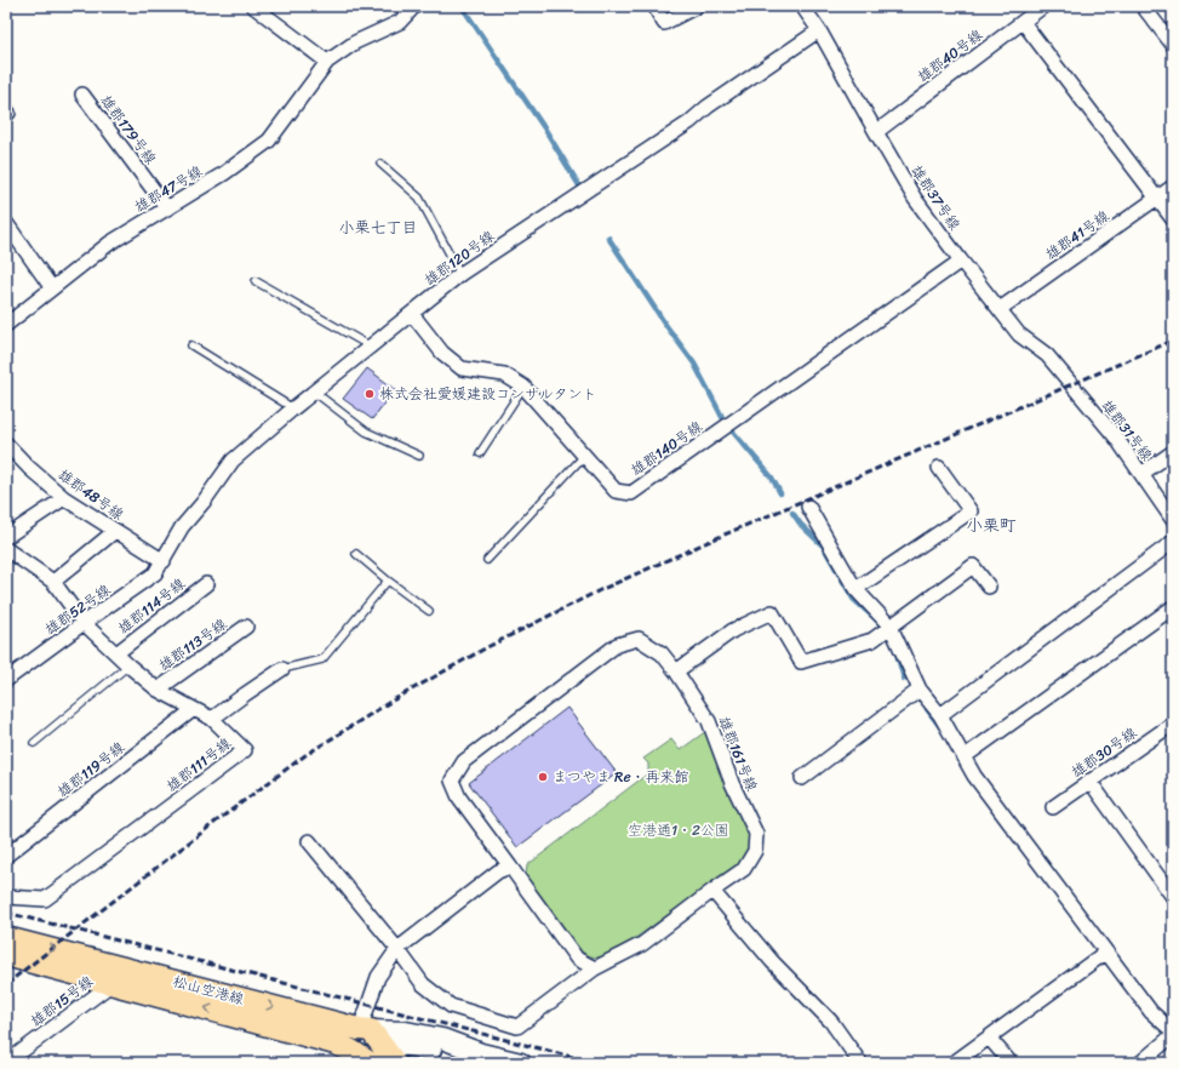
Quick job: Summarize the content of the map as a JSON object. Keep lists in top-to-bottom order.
{
  "streets": {
    "main road": ["松山空港線"],
    "street": [
      "雄郡40号線",
      "雄郡179号線",
      "雄郡47号線",
      "雄郡37号線",
      "雄郡41号線",
      "雄郡120号線",
      "雄郡31号線",
      "雄郡140号線",
      "雄郡48号線",
      "雄郡114号線",
      "雄郡52号線",
      "雄郡113号線",
      "雄郡30号線",
      "雄郡161号線",
      "雄郡111号線",
      "雄郡119号線",
      "雄郡15号線"
    ]
  },
  "crossings": [
    ["雄郡40号線", "雄郡37号線"],
    ["雄郡179号線", "雄郡47号線"],
    ["雄郡37号線", "雄郡41号線"],
    ["雄郡37号線", "雄郡120号線"],
    ["雄郡37号線", "雄郡31号線"],
    ["雄郡37号線", "雄郡140号線"],
    ["雄郡120号線", "雄郡140号線"],
    ["雄郡120号線", "雄郡48号線"],
    ["雄郡120号線", "雄郡52号線"],
    ["雄郡48号線", "雄郡52号線"],
    ["雄郡114号線", "雄郡111号線"],
    ["雄郡52号線", "雄郡111号線"],
    ["雄郡113号線", "雄郡111号線"],
    ["雄郡111号線", "雄郡119号線"],
    ["松山空港線", "雄郡15号線"]
  ],
  "districts": ["小栗七丁目", "小栗町"],
  "parks": ["空港通1・2公園"],
  "places": ["株式会社愛媛建設コンサルタント", "まつやま Re・再来館"]
}
